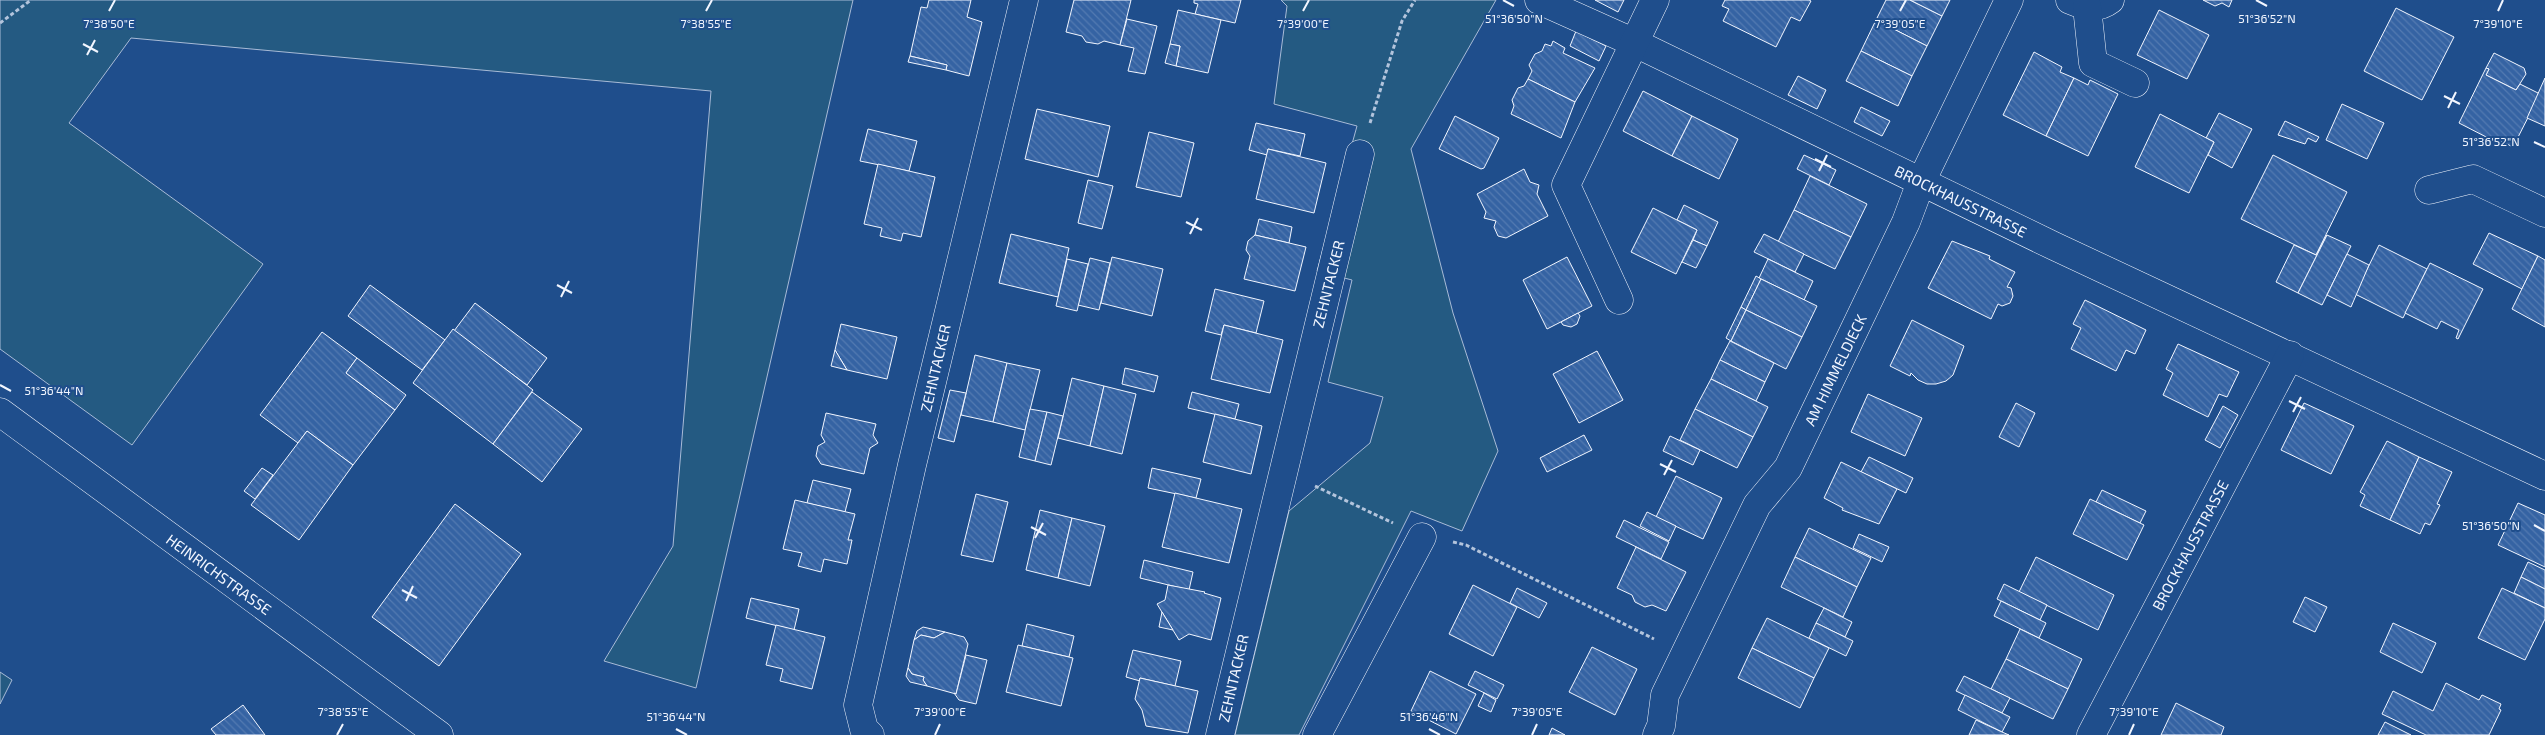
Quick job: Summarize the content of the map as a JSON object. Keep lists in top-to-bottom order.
{
  "streets": {
    "street": [
      "BROCKHAUSSTRASSE",
      "ZEHNTACKER",
      "AM HIMMELDIECK",
      "HEINRICHSTRASSE"
    ]
  },
  "crossings": [
    ["BROCKHAUSSTRASSE", "AM HIMMELDIECK"]
  ],
  "coordinates": [
    "51°36'50\"N",
    "51°36'52\"N",
    "7°38'50\"E",
    "7°38'55\"E",
    "7°39'00\"E",
    "7°39'05\"E",
    "7°39'10\"E",
    "51°36'44\"N",
    "51°36'46\"N"
  ]
}
